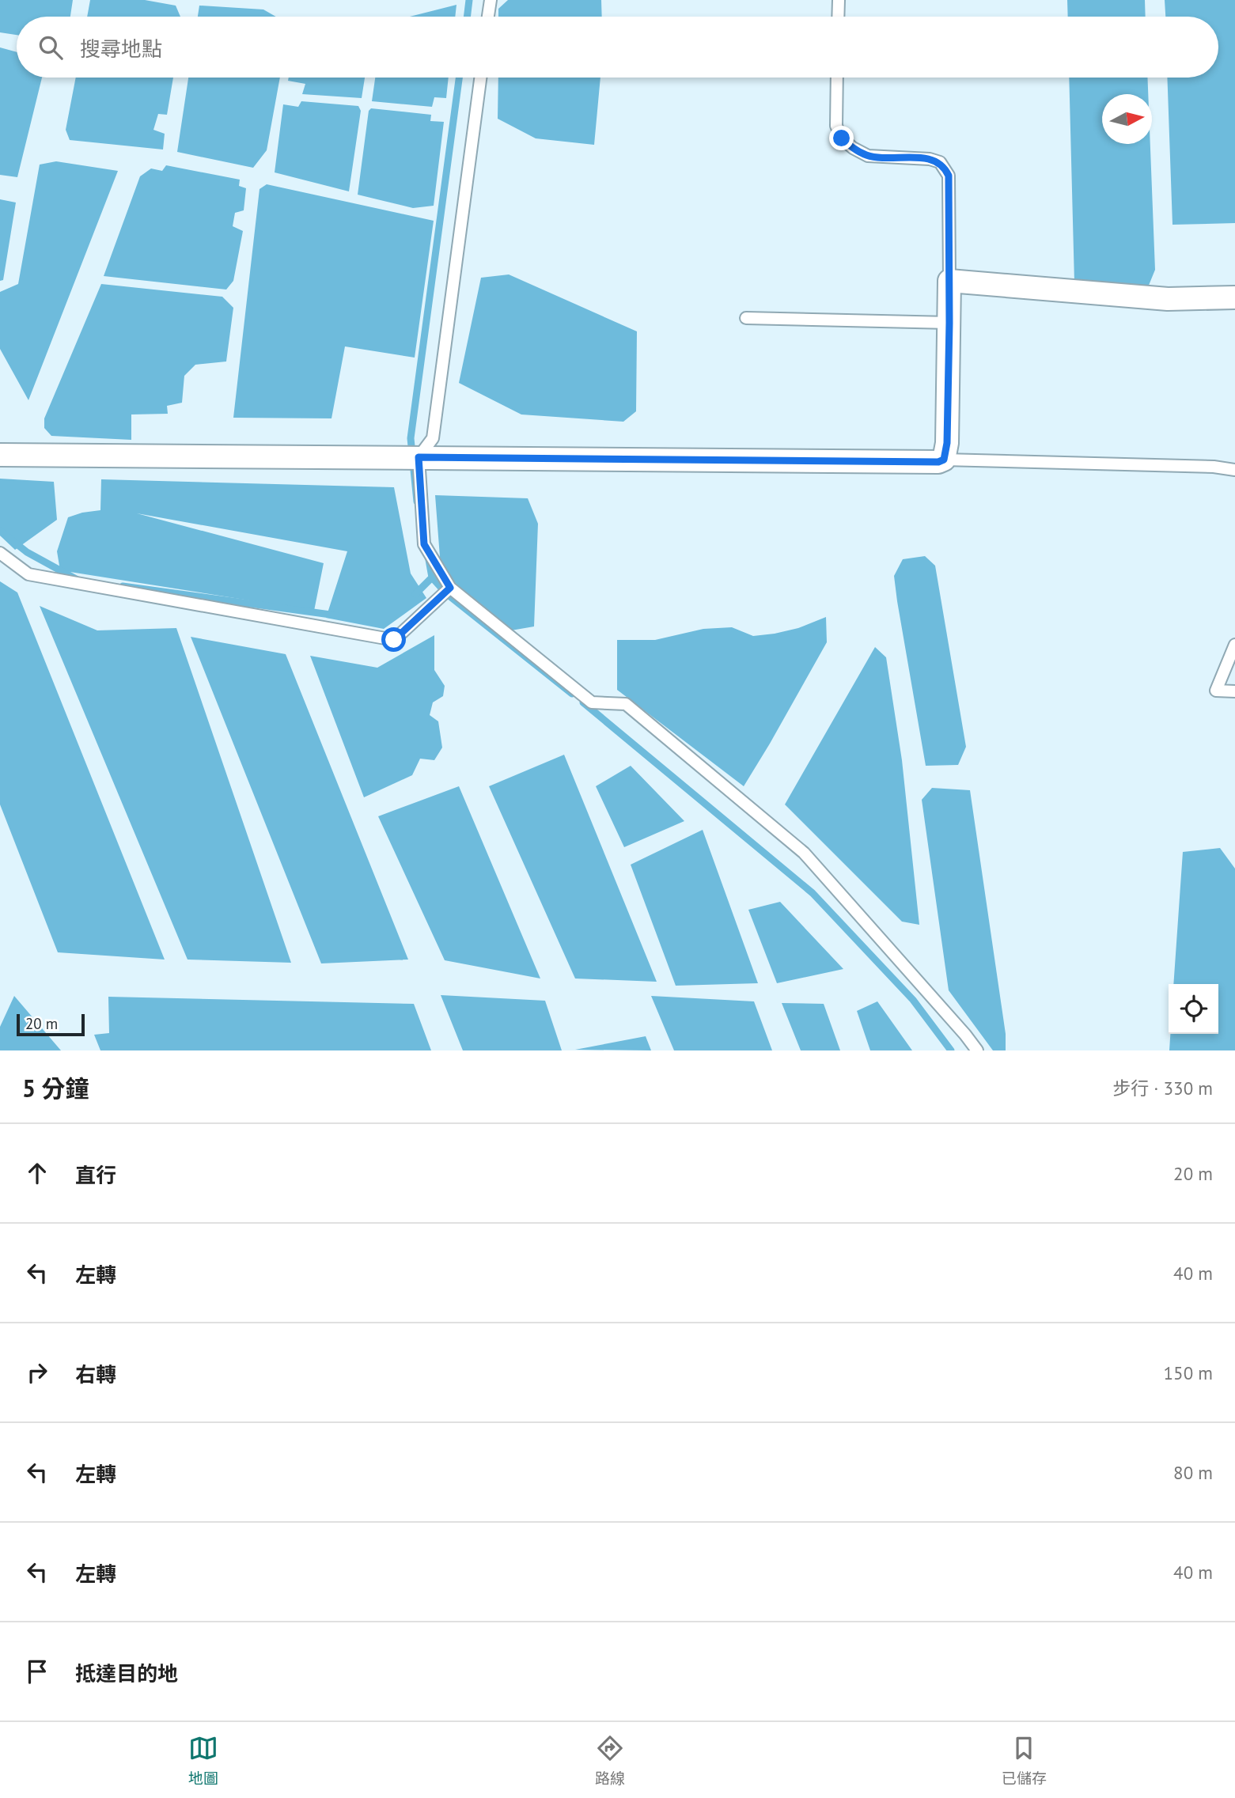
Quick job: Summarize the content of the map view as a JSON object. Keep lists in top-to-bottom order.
{
  "scale_bar": "20 m",
  "north": "right",
  "page": {
    "search": "搜尋地點",
    "scale": "20 m",
    "heading": ["5 分鐘", "步行 · 330 m"],
    "list": [
      ["直行", "20 m"],
      ["左轉", "40 m"],
      ["右轉", "150 m"],
      ["左轉", "80 m"],
      ["左轉", "40 m"],
      "抵達目的地"
    ],
    "nav": ["地圖", "路線", "已儲存"]
  }
}
